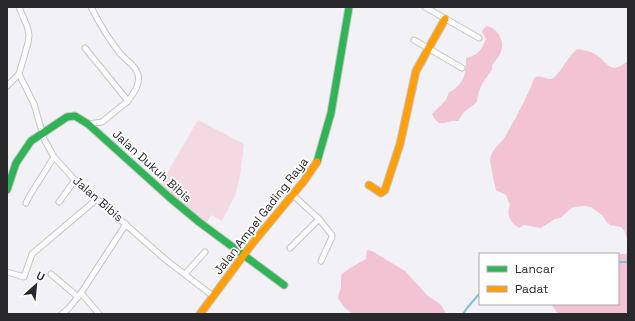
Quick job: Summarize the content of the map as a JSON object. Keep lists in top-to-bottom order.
{
  "streets": {
    "street": ["Jalan Dukuh Bibis", "Jalan Bibis", "Jalan Ampel Gading Raya"]
  },
  "crossings": [
    ["Jalan Dukuh Bibis", "Jalan Bibis"],
    ["Jalan Dukuh Bibis", "Jalan Ampel Gading Raya"],
    ["Jalan Bibis", "Jalan Ampel Gading Raya"]
  ],
  "legend": ["Lancar", "Padat"],
  "north": "top right"
}
